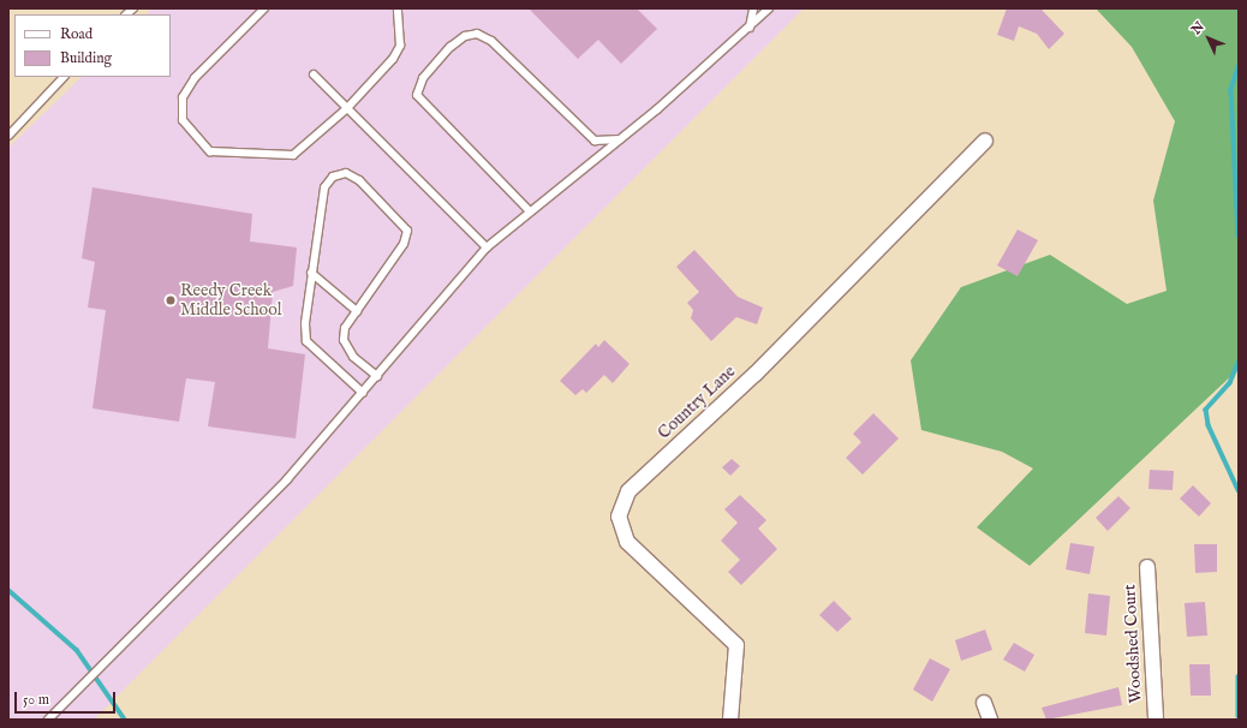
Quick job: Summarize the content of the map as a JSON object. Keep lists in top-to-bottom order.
{
  "streets": {
    "street": ["Country Lane", "Woodshed Court"]
  },
  "places": ["Reedy Creek Middle School"],
  "legend": ["Road", "Building"],
  "scale_bar": "50 m",
  "north": "top left"
}
